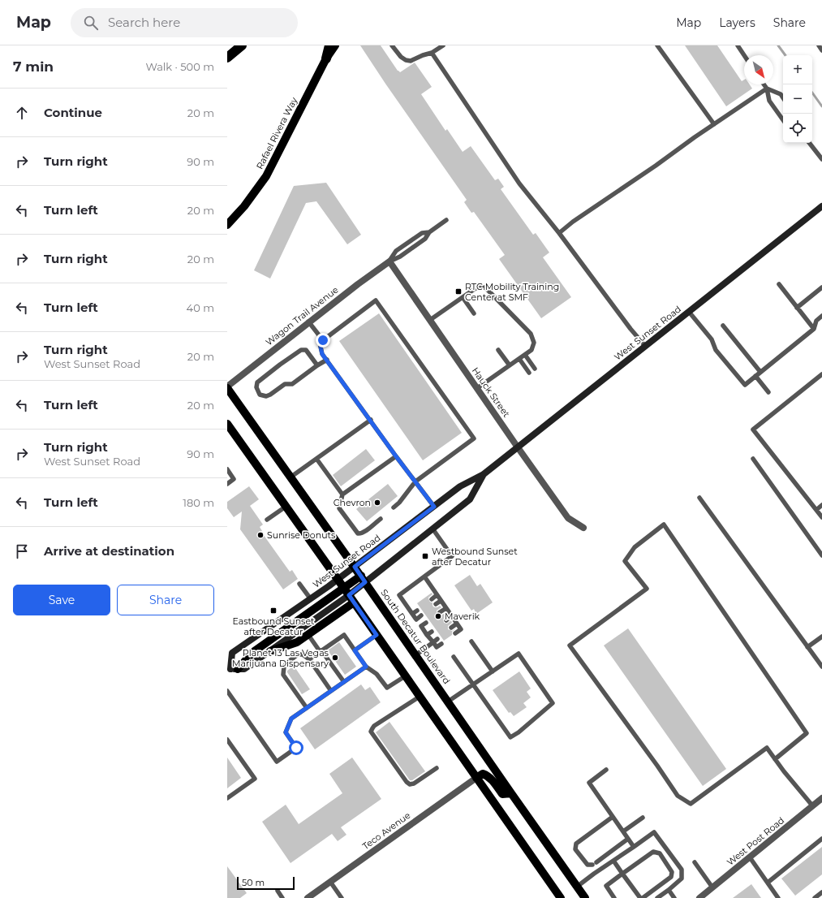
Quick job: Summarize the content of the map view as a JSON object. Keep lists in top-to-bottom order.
{
  "streets": {
    "main road": ["Rafael Rivera Way", "West Sunset Road", "South Decatur Boulevard"],
    "street": [
      "Wagon Trail Avenue",
      "Hauck Street",
      "Teco Avenue",
      "West Post Road"
    ]
  },
  "crossings": [
    ["Wagon Trail Avenue", "Hauck Street"],
    ["Wagon Trail Avenue", "South Decatur Boulevard"],
    ["West Sunset Road", "Hauck Street"],
    ["West Sunset Road", "South Decatur Boulevard"]
  ],
  "places": {
    "transit": ["RTC Mobility Training Center at SMF", "Westbound Sunset after Decatur", "Eastbound Sunset after Decatur"],
    "other": [
      "Chevron",
      "Sunrise Donuts",
      "Maverik",
      "Planet 13 Las Vegas Marijuana Dispensary"
    ]
  },
  "scale_bar": "50 m",
  "north": "bottom right",
  "page": {
    "header": "Map",
    "search": "Search here",
    "nav": ["Map", "Layers", "Share"],
    "heading": ["7 min", "Walk · 500 m"],
    "map_buttons": ["+", "−"],
    "list": [
      ["Continue", "20 m"],
      ["Turn right", "90 m"],
      ["Turn left", "20 m"],
      ["Turn right", "20 m"],
      ["Turn left", "40 m"],
      ["Turn right", "West Sunset Road", "20 m"],
      ["Turn left", "20 m"],
      ["Turn right", "West Sunset Road", "90 m"],
      ["Turn left", "180 m"],
      "Arrive at destination"
    ],
    "buttons": ["Save", "Share"],
    "scale": "50 m"
  }
}
